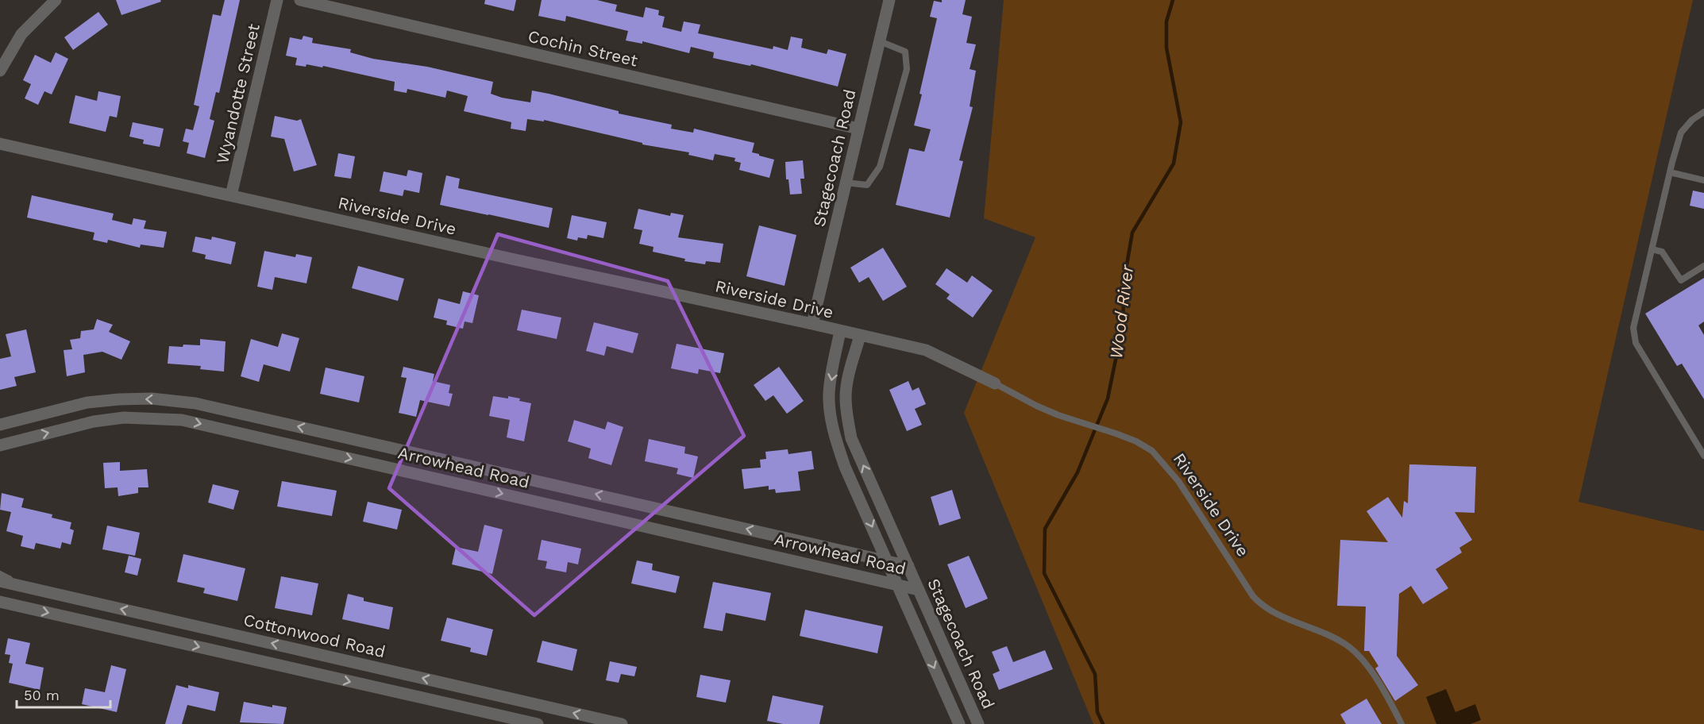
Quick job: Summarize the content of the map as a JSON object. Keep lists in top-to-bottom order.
{
  "streets": {
    "street": [
      "Cochin Street",
      "Wyandotte Street",
      "Stagecoach Road",
      "Riverside Drive",
      "Arrowhead Road",
      "Cottonwood Road"
    ]
  },
  "crossings": [
    ["Cochin Street", "Stagecoach Road"],
    ["Wyandotte Street", "Riverside Drive"],
    ["Stagecoach Road", "Riverside Drive"],
    ["Stagecoach Road", "Arrowhead Road"]
  ],
  "water": ["Wood River"],
  "scale_bar": "50 m"
}
